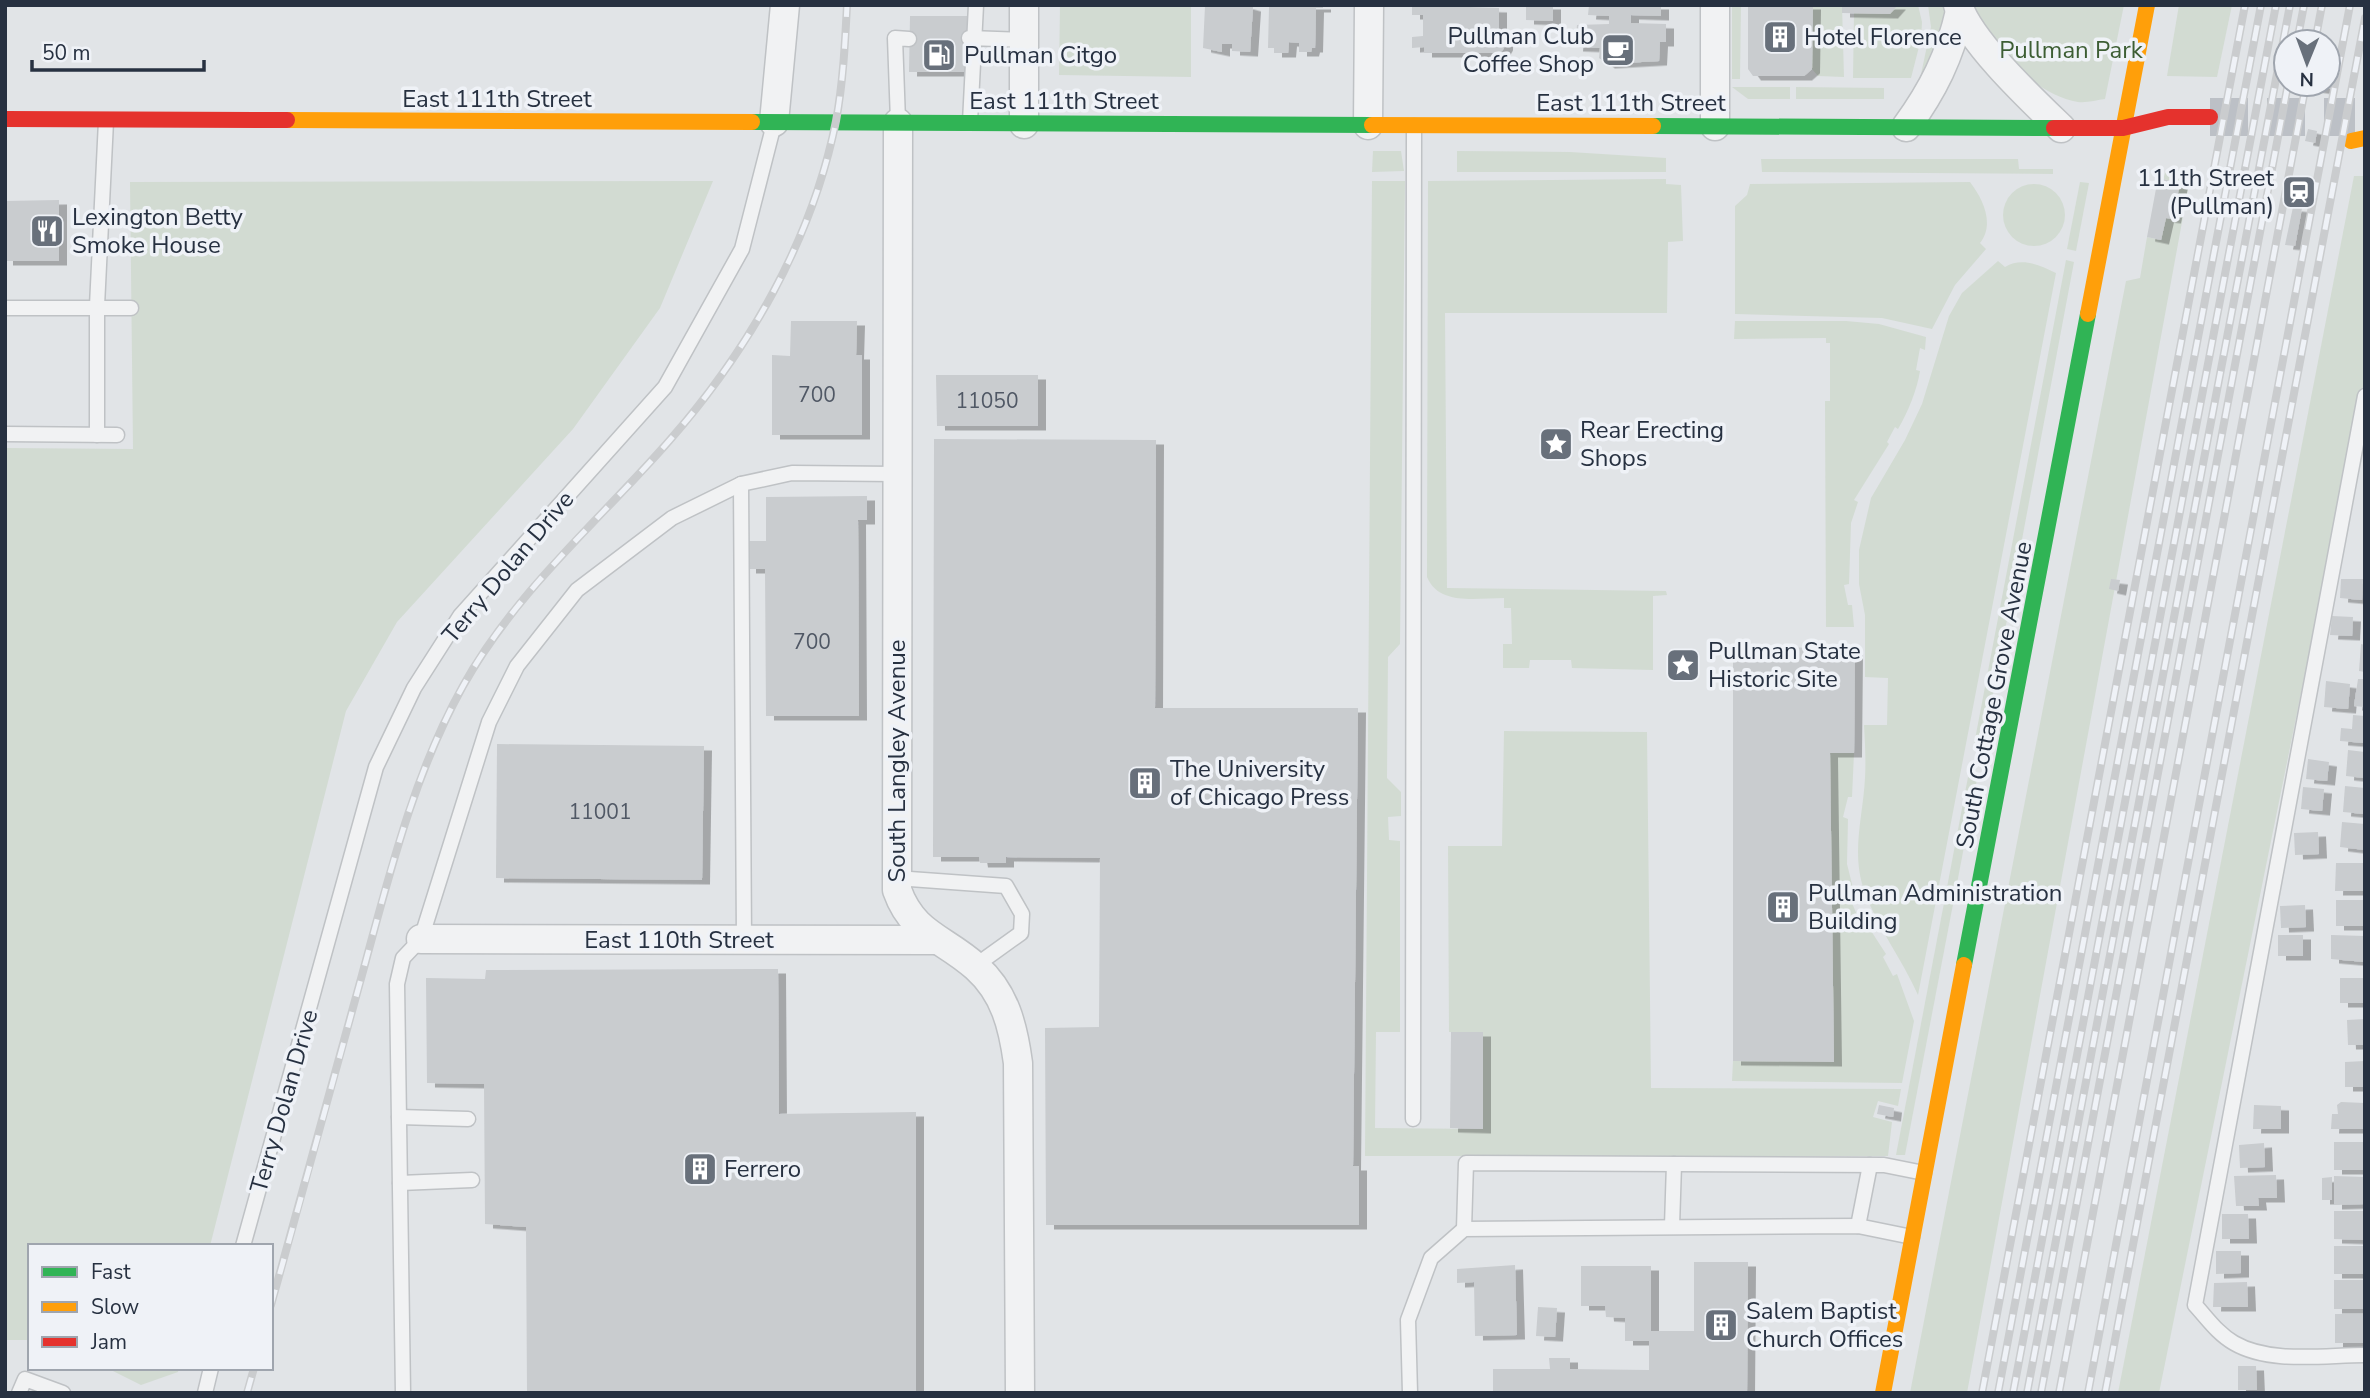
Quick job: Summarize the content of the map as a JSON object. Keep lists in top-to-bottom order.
{
  "streets": {
    "main road": ["East 111th Street", "South Cottage Grove Avenue"],
    "street": ["South Langley Avenue", "East 110th Street"],
    "lane": ["Terry Dolan Drive"]
  },
  "crossings": [
    ["East 111th Street", "Terry Dolan Drive"],
    ["East 111th Street", "South Cottage Grove Avenue"],
    ["East 111th Street", "South Langley Avenue"],
    ["South Langley Avenue", "East 110th Street"]
  ],
  "parks": ["Pullman Park"],
  "places": {
    "building": [
      "Hotel Florence",
      "The University of Chicago Press",
      "Pullman Administration Building",
      "Ferrero",
      "Salem Baptist Church Offices"
    ],
    "cafe": ["Pullman Club Coffee Shop"],
    "fuel station": ["Pullman Citgo"],
    "station": ["111th Street (Pullman)"],
    "restaurant": ["Lexington Betty Smoke House"],
    "place": ["Rear Erecting Shops", "Pullman State Historic Site"]
  },
  "house_numbers": [
    "700",
    "11050",
    "700",
    "11001"
  ],
  "legend": ["Fast", "Slow", "Jam"],
  "scale_bar": "50 m",
  "north": "bottom"
}
